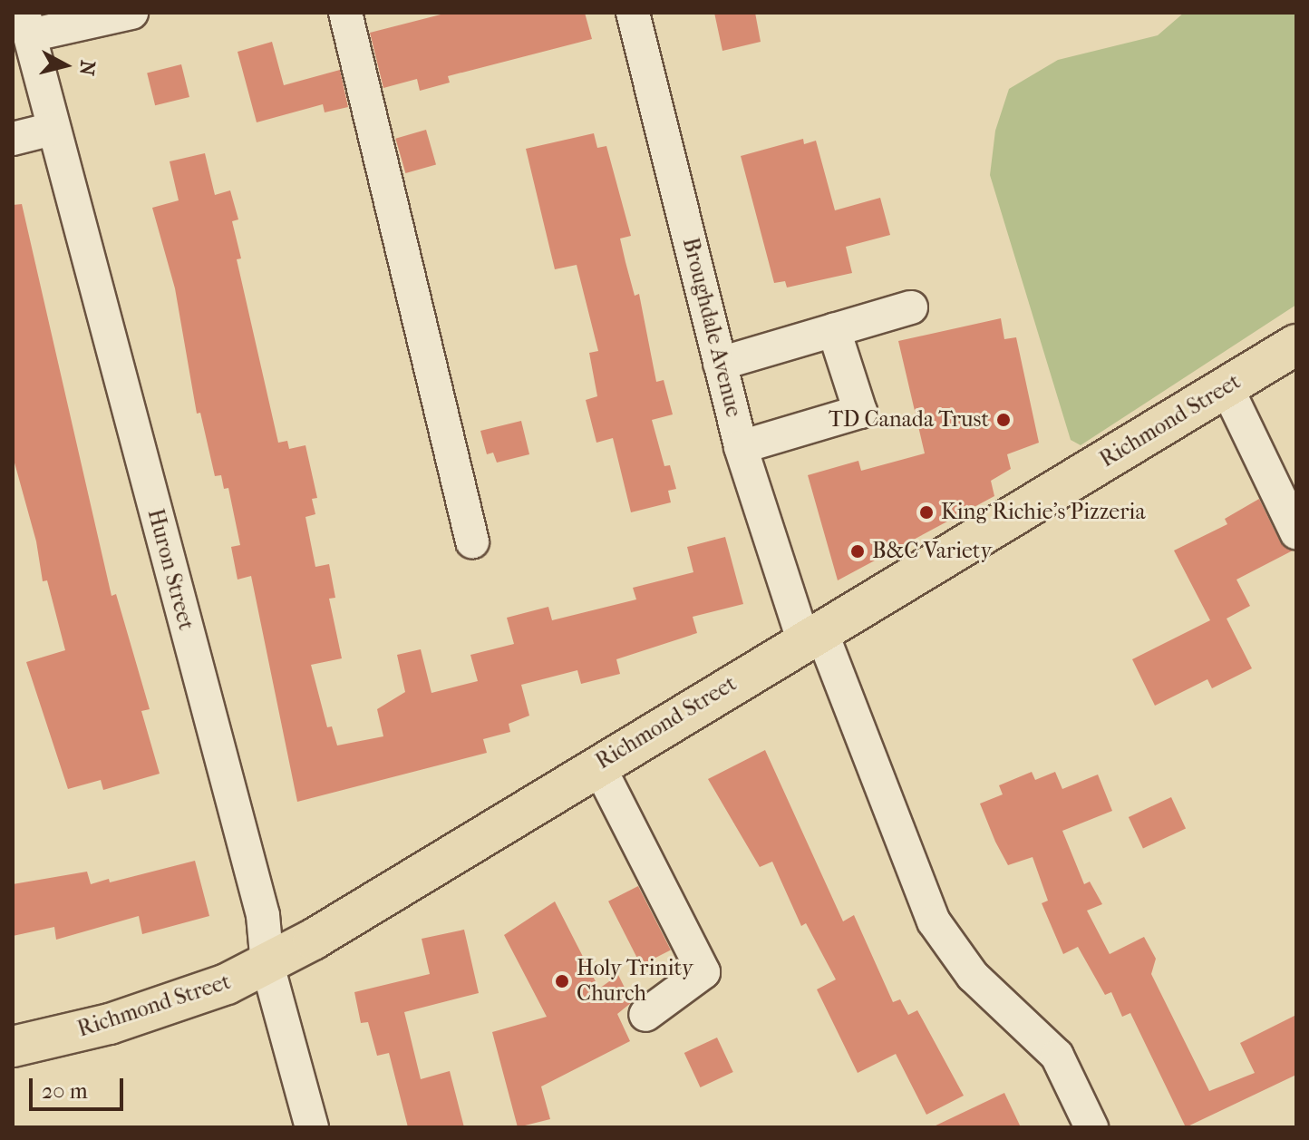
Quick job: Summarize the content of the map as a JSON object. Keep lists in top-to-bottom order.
{
  "streets": {
    "main road": ["Richmond Street"],
    "street": ["Broughdale Avenue", "Huron Street"]
  },
  "crossings": [
    ["Broughdale Avenue", "Richmond Street"],
    ["Richmond Street", "Huron Street"]
  ],
  "places": [
    "TD Canada Trust",
    "King Richie's Pizzeria",
    "B&C Variety",
    "Holy Trinity Church"
  ],
  "scale_bar": "20 m",
  "north": "right"
}
